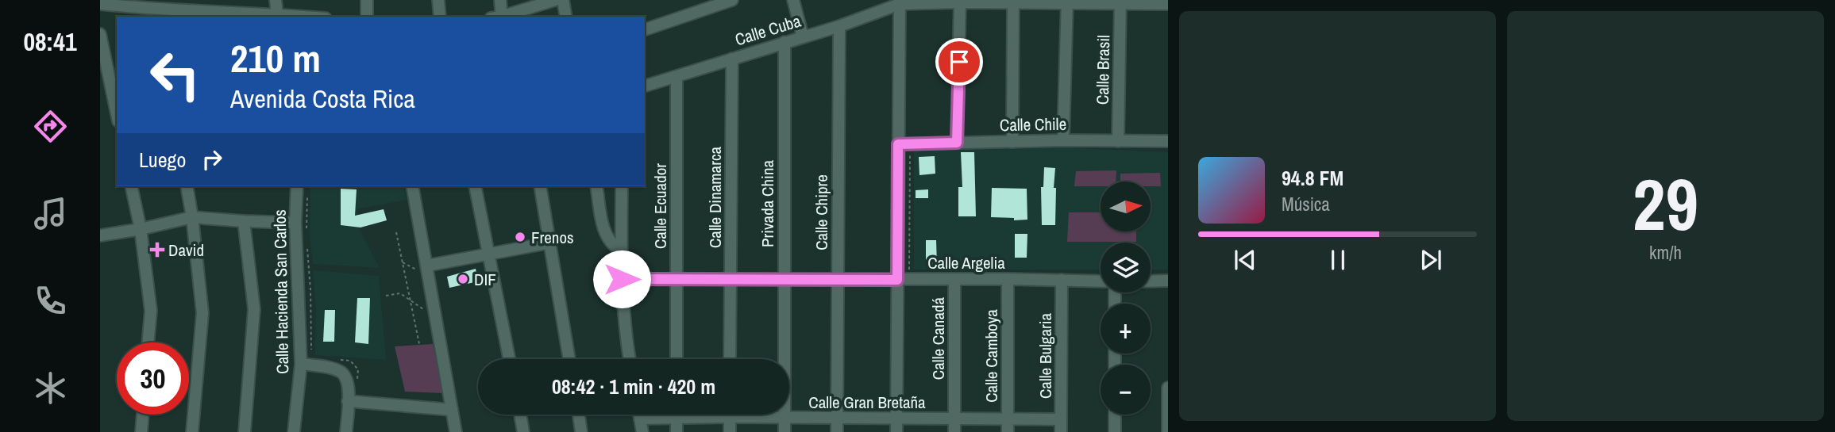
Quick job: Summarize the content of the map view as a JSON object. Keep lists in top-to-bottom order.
{
  "streets": {
    "street": [
      "Calle Cuba",
      "Calle Brasil",
      "Calle Chile",
      "Calle Dinamarca",
      "Privada China",
      "Calle Ecuador",
      "Calle Chipre",
      "Calle Argelia",
      "Calle Hacienda San Carlos",
      "Calle Canadá",
      "Calle Camboya",
      "Calle Bulgaria",
      "Calle Gran Bretaña"
    ]
  },
  "crossings": [
    ["Calle Cuba", "Calle Brasil"],
    ["Calle Cuba", "Calle Dinamarca"],
    ["Calle Cuba", "Privada China"],
    ["Calle Cuba", "Calle Ecuador"],
    ["Calle Cuba", "Calle Chipre"],
    ["Calle Brasil", "Calle Chile"],
    ["Calle Dinamarca", "Calle Argelia"],
    ["Privada China", "Calle Argelia"],
    ["Privada China", "Calle Gran Bretaña"],
    ["Calle Ecuador", "Calle Argelia"],
    ["Calle Chipre", "Calle Argelia"],
    ["Calle Chipre", "Calle Gran Bretaña"],
    ["Calle Argelia", "Calle Canadá"],
    ["Calle Argelia", "Calle Camboya"],
    ["Calle Argelia", "Calle Bulgaria"],
    ["Calle Canadá", "Calle Gran Bretaña"],
    ["Calle Camboya", "Calle Gran Bretaña"],
    ["Calle Bulgaria", "Calle Gran Bretaña"]
  ],
  "places": {
    "other": ["Frenos", "DIF"],
    "health": ["David"]
  },
  "north": "right",
  "page": {
    "tabs": "08:41",
    "tile": ["29", "km/h"],
    "turn": ["210 m", "Avenida Costa Rica"],
    "then": "Luego",
    "song": ["94.8 FM", "Música"],
    "map_buttons": ["+", "−"],
    "limit": "30",
    "trip": "08:42 · 1 min · 420 m"
  }
}
